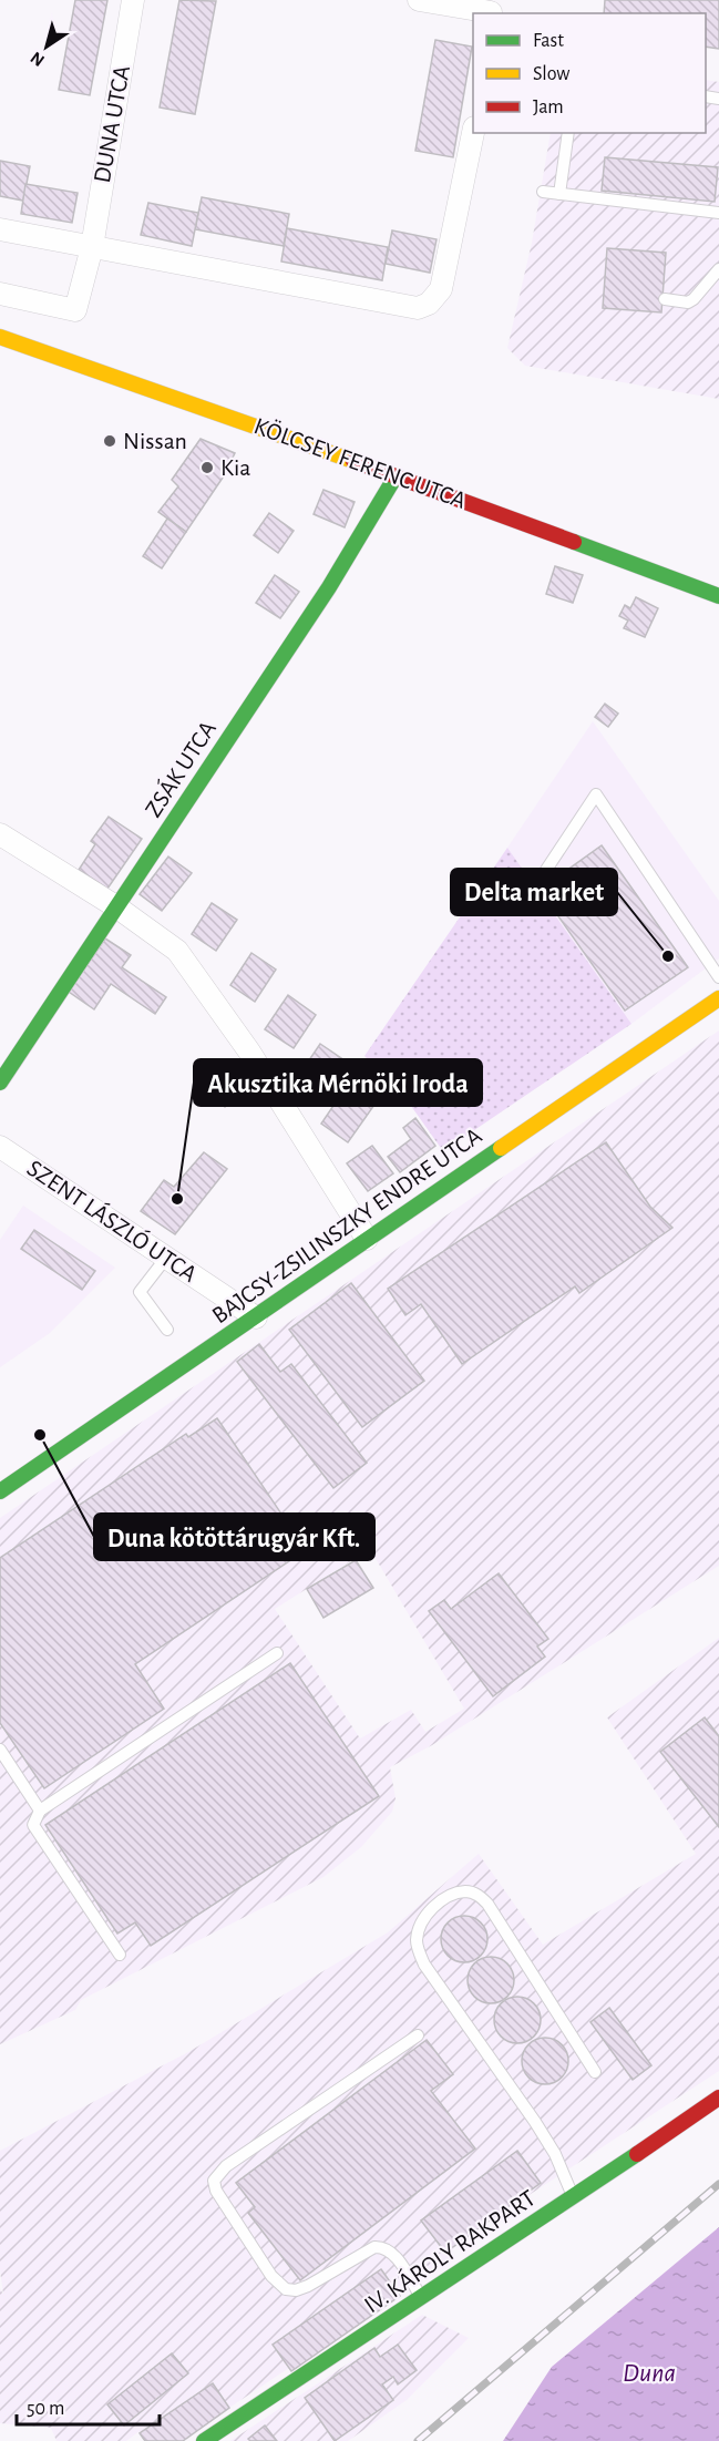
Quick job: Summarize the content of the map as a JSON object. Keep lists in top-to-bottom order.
{
  "streets": {
    "street": [
      "DUNA UTCA",
      "KÖLCSEY FERENC UTCA",
      "ZSÁK UTCA",
      "SZENT LÁSZLÓ UTCA",
      "BAJCSY-ZSILINSZKY ENDRE UTCA",
      "IV. KÁROLY RAKPART"
    ]
  },
  "crossings": [
    ["KÖLCSEY FERENC UTCA", "ZSÁK UTCA"],
    ["SZENT LÁSZLÓ UTCA", "BAJCSY-ZSILINSZKY ENDRE UTCA"]
  ],
  "water": ["Duna"],
  "places": [
    "Nissan",
    "Kia",
    "Delta market",
    "Akusztika Mérnöki Iroda",
    "Duna kötöttárugyár Kft."
  ],
  "legend": ["Fast", "Slow", "Jam"],
  "scale_bar": "50 m",
  "north": "bottom left"
}
